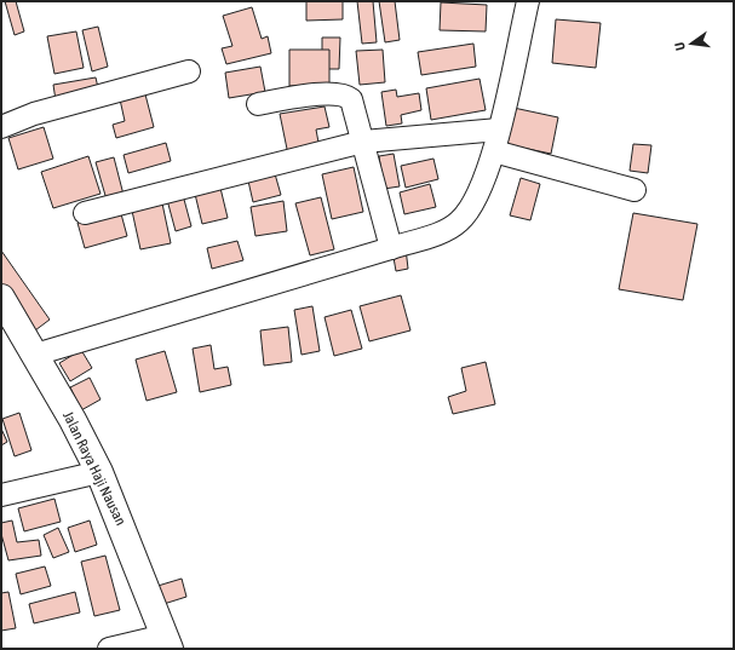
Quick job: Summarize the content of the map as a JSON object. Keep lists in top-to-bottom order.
{
  "streets": {
    "street": ["Jalan Raya Haji Nausan"]
  },
  "north": "left"
}
